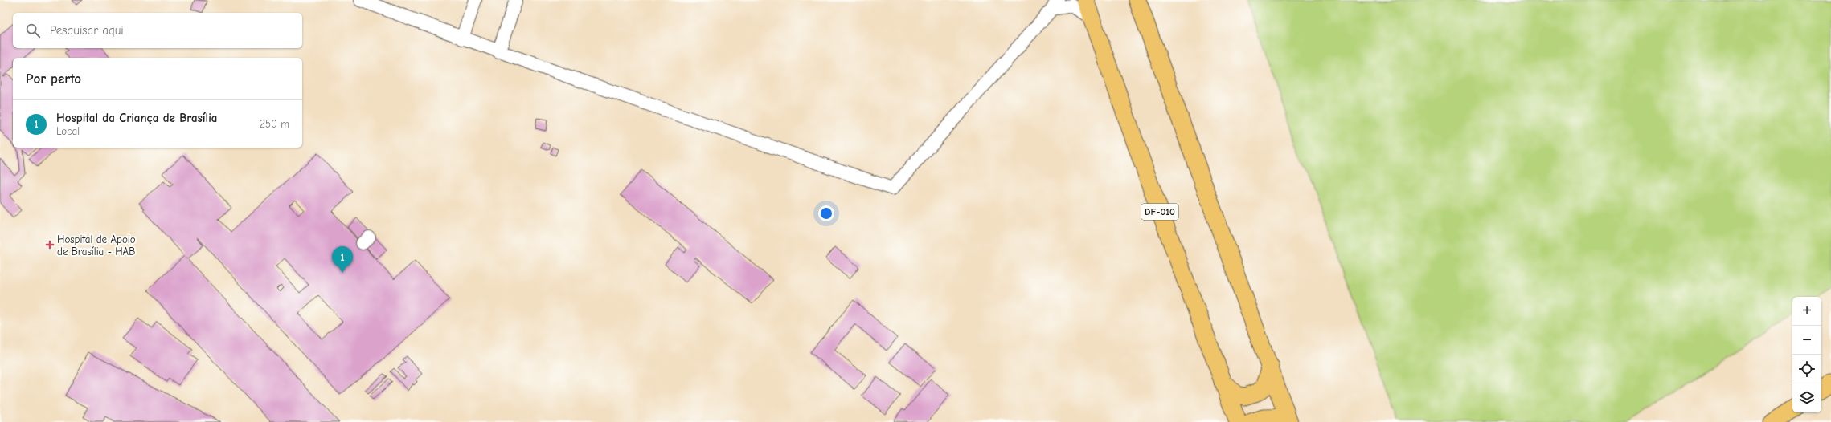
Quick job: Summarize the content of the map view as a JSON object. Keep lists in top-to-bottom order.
{
  "streets": {
    "main road": ["DF-010"]
  },
  "places": {
    "health": ["Hospital de Apoio de Brasília - HAB"]
  },
  "page": {
    "search": "Pesquisar aqui",
    "heading": "Por perto",
    "list": [
      {
        "mark": "1",
        "name": "Hospital da Criança de Brasília",
        "note": "Local",
        "value": "250 m"
      }
    ],
    "pins": "1",
    "map_buttons": ["+", "−"]
  }
}
